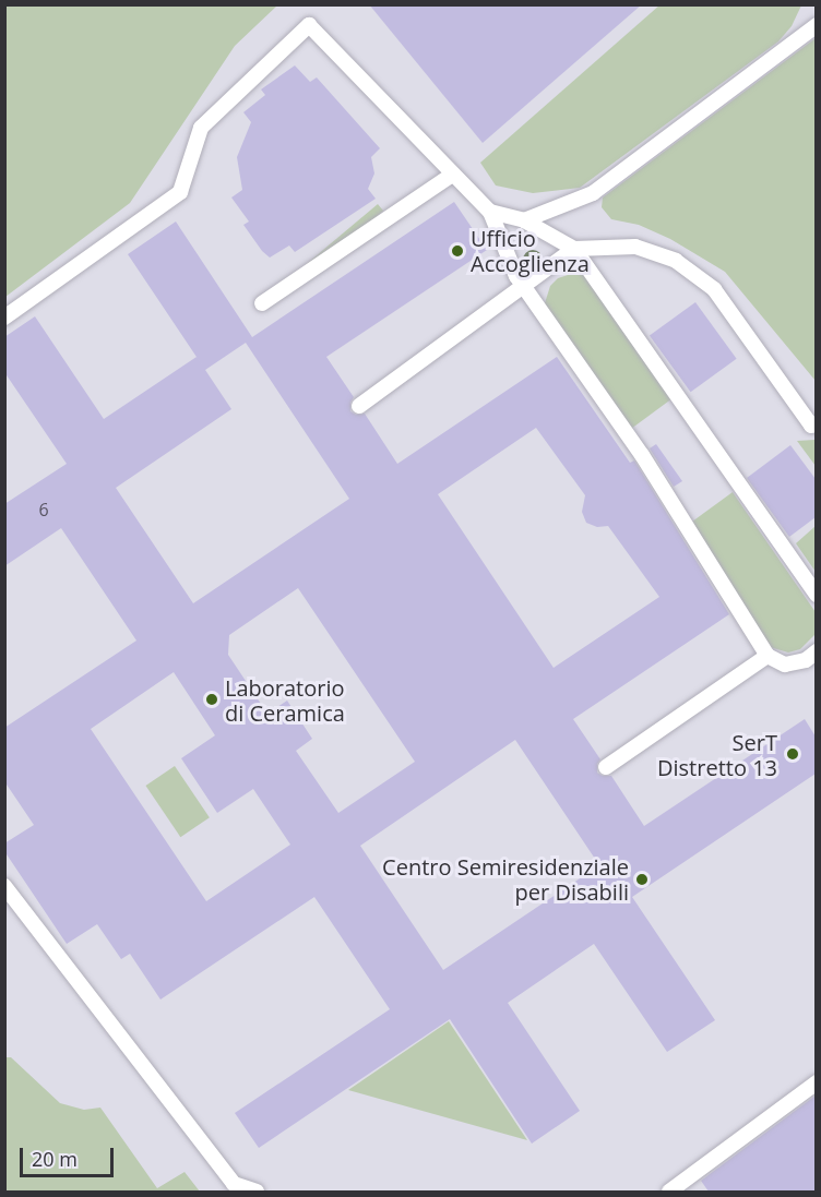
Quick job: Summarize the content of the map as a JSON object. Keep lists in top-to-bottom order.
{
  "places": [
    "Ufficio Accoglienza",
    "Laboratorio di Ceramica",
    "SerT Distretto 13",
    "Centro Semiresidenziale per Disabili"
  ],
  "house_numbers": ["6"],
  "scale_bar": "20 m"
}
